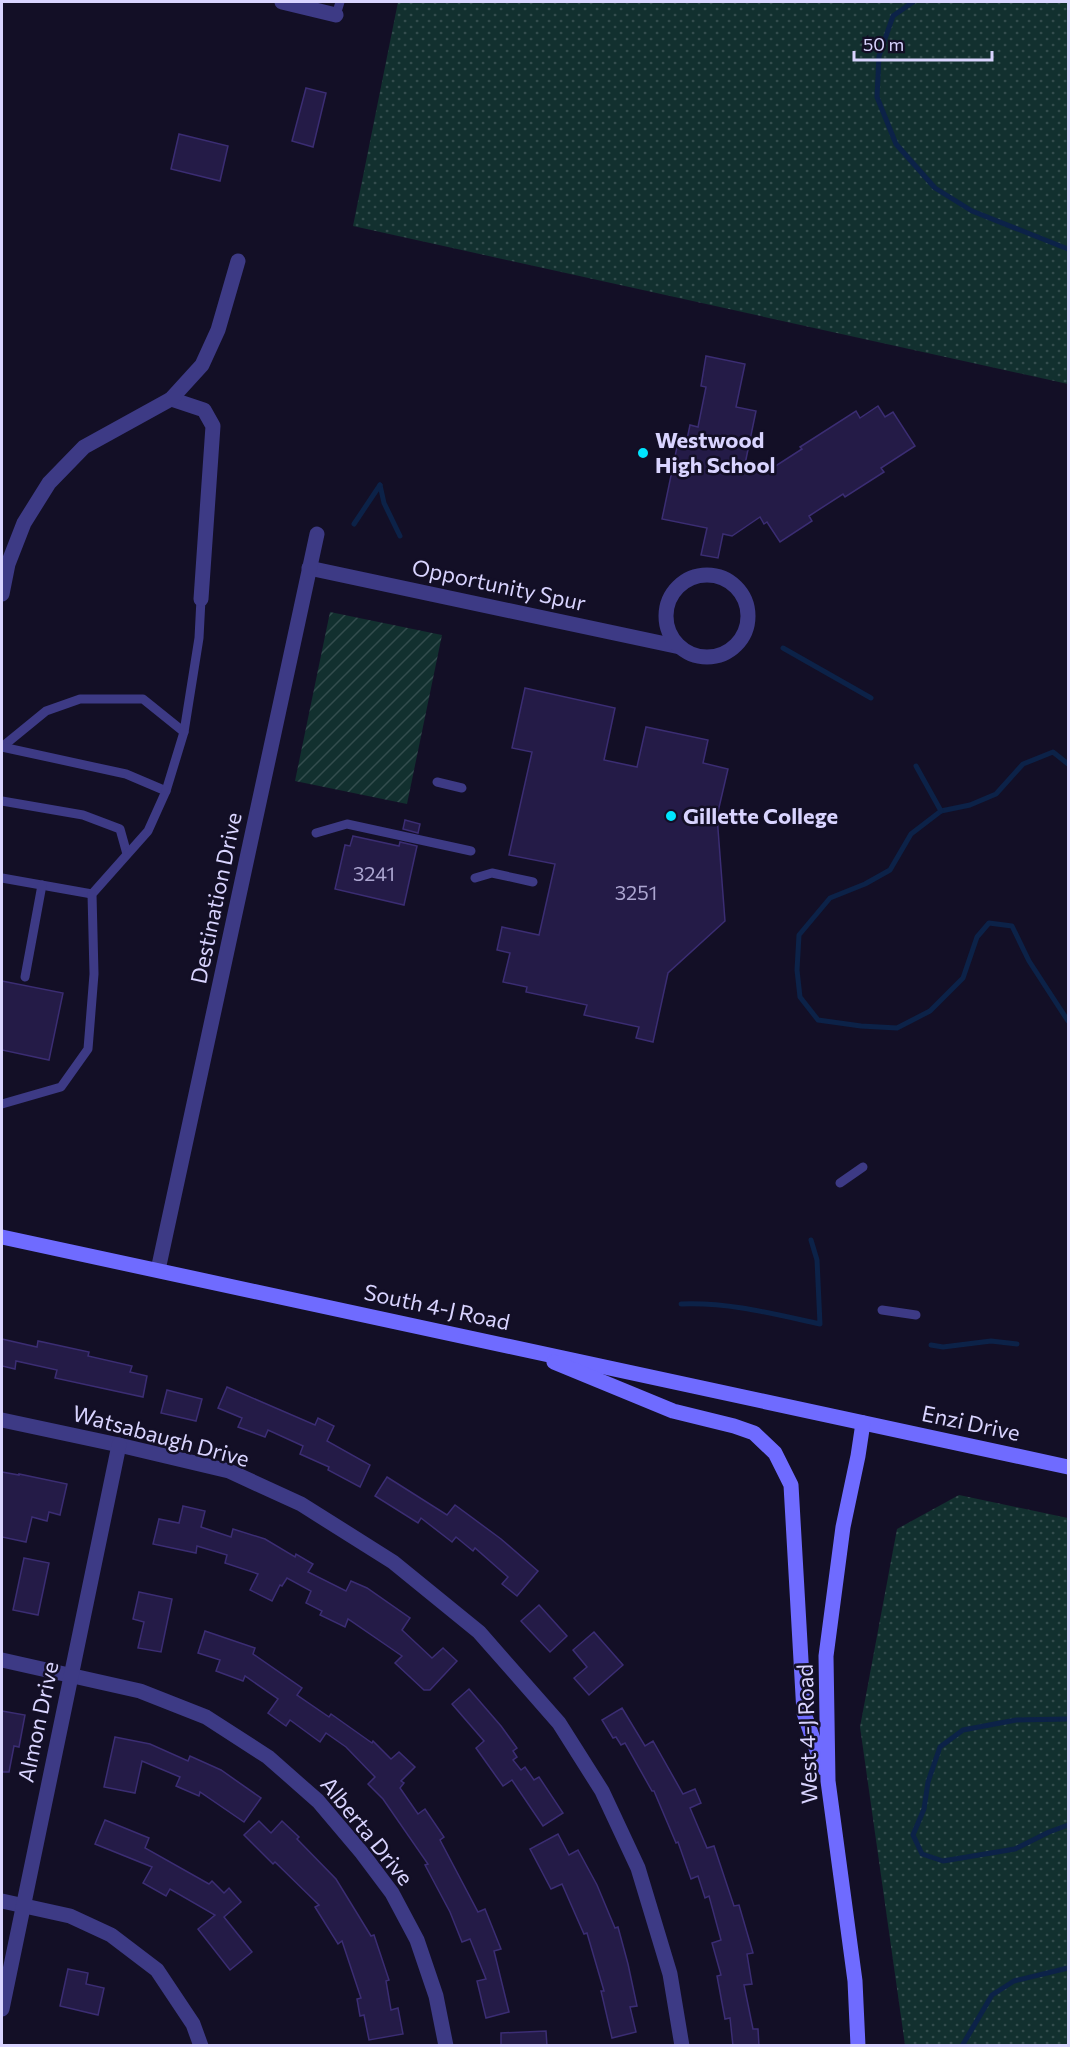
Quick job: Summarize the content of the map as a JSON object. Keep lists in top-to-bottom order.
{
  "streets": {
    "main road": ["South 4-J Road", "Enzi Drive", "West 4-J Road"],
    "street": [
      "Opportunity Spur",
      "Destination Drive",
      "Watsabaugh Drive",
      "Almon Drive",
      "Alberta Drive"
    ]
  },
  "crossings": [
    ["Opportunity Spur", "Destination Drive"],
    ["Destination Drive", "South 4-J Road"],
    ["South 4-J Road", "Enzi Drive"],
    ["South 4-J Road", "West 4-J Road"],
    ["Enzi Drive", "West 4-J Road"],
    ["Watsabaugh Drive", "Almon Drive"],
    ["Almon Drive", "Alberta Drive"]
  ],
  "places": ["Westwood High School", "Gillette College"],
  "house_numbers": ["3241", "3251"],
  "scale_bar": "50 m"
}
